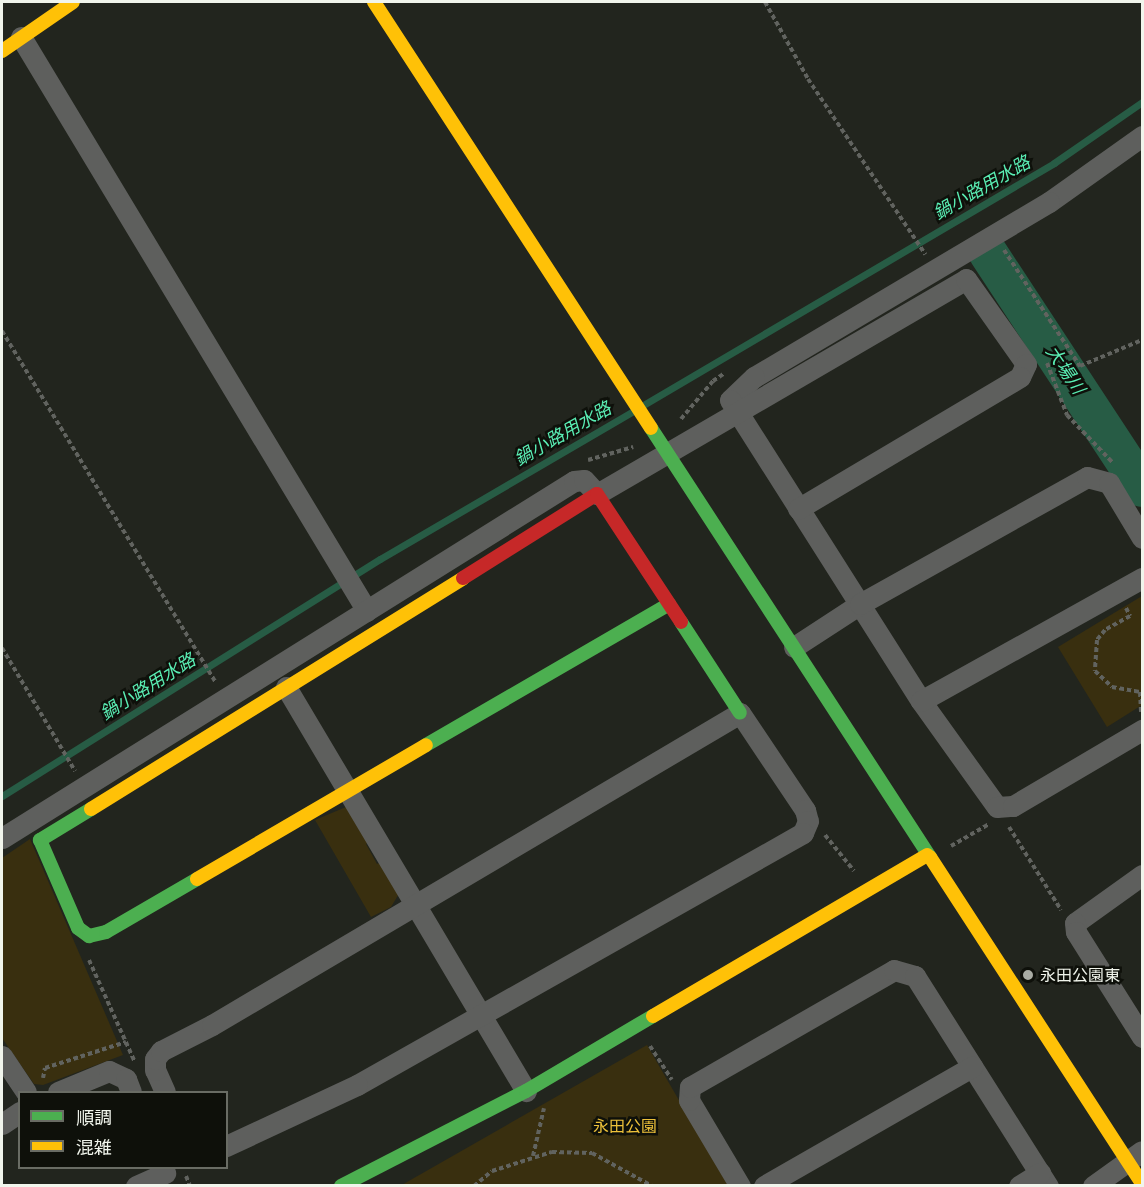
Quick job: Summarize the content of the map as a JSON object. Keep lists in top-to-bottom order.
{
  "water": ["鍋小路用水路", "大場川"],
  "parks": ["永田公園"],
  "places": ["永田公園東"],
  "legend": ["順調", "混雑"]
}
